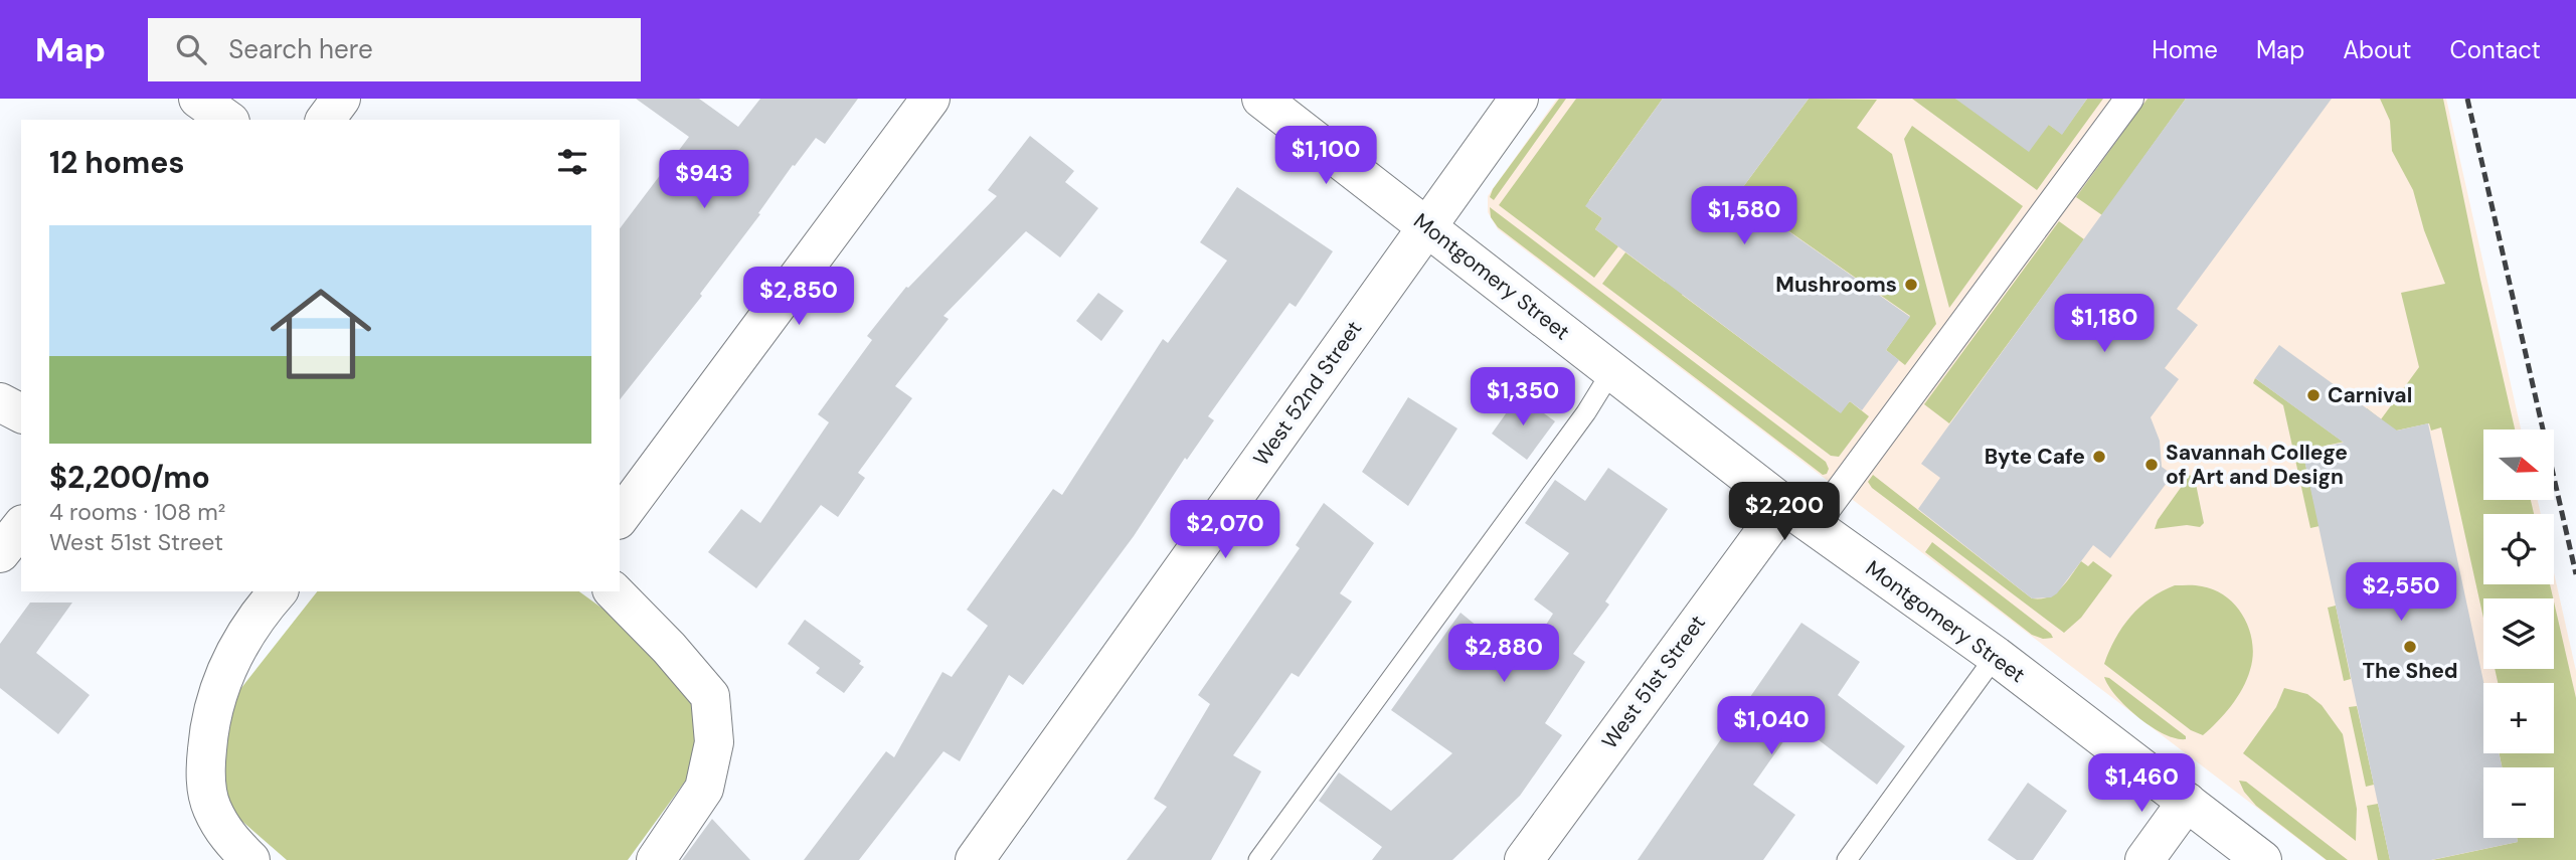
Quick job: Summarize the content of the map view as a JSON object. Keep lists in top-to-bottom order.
{
  "streets": {
    "main road": ["Montgomery Street", "West 52nd Street", "West 51st Street"]
  },
  "crossings": [
    ["Montgomery Street", "West 52nd Street"],
    ["Montgomery Street", "West 51st Street"]
  ],
  "places": [
    "Mushrooms",
    "Carnival",
    "Byte Cafe",
    "Savannah College of Art and Design",
    "The Shed"
  ],
  "north": "right",
  "page": {
    "header": "Map",
    "search": "Search here",
    "nav": [
      "Home",
      "Map",
      "About",
      "Contact"
    ],
    "heading": "12 homes",
    "price": [
      "$1,100",
      "$943",
      "$1,580",
      "$2,850",
      "$1,180",
      "$1,350",
      "$2,200",
      "$2,070",
      "$2,550",
      "$2,880",
      "$1,040",
      "$1,460"
    ],
    "list": [
      {
        "name": "$2,200/mo",
        "note": "4 rooms · 108 m² · West 51st Street"
      }
    ],
    "map_buttons": ["+", "−"]
  }
}
